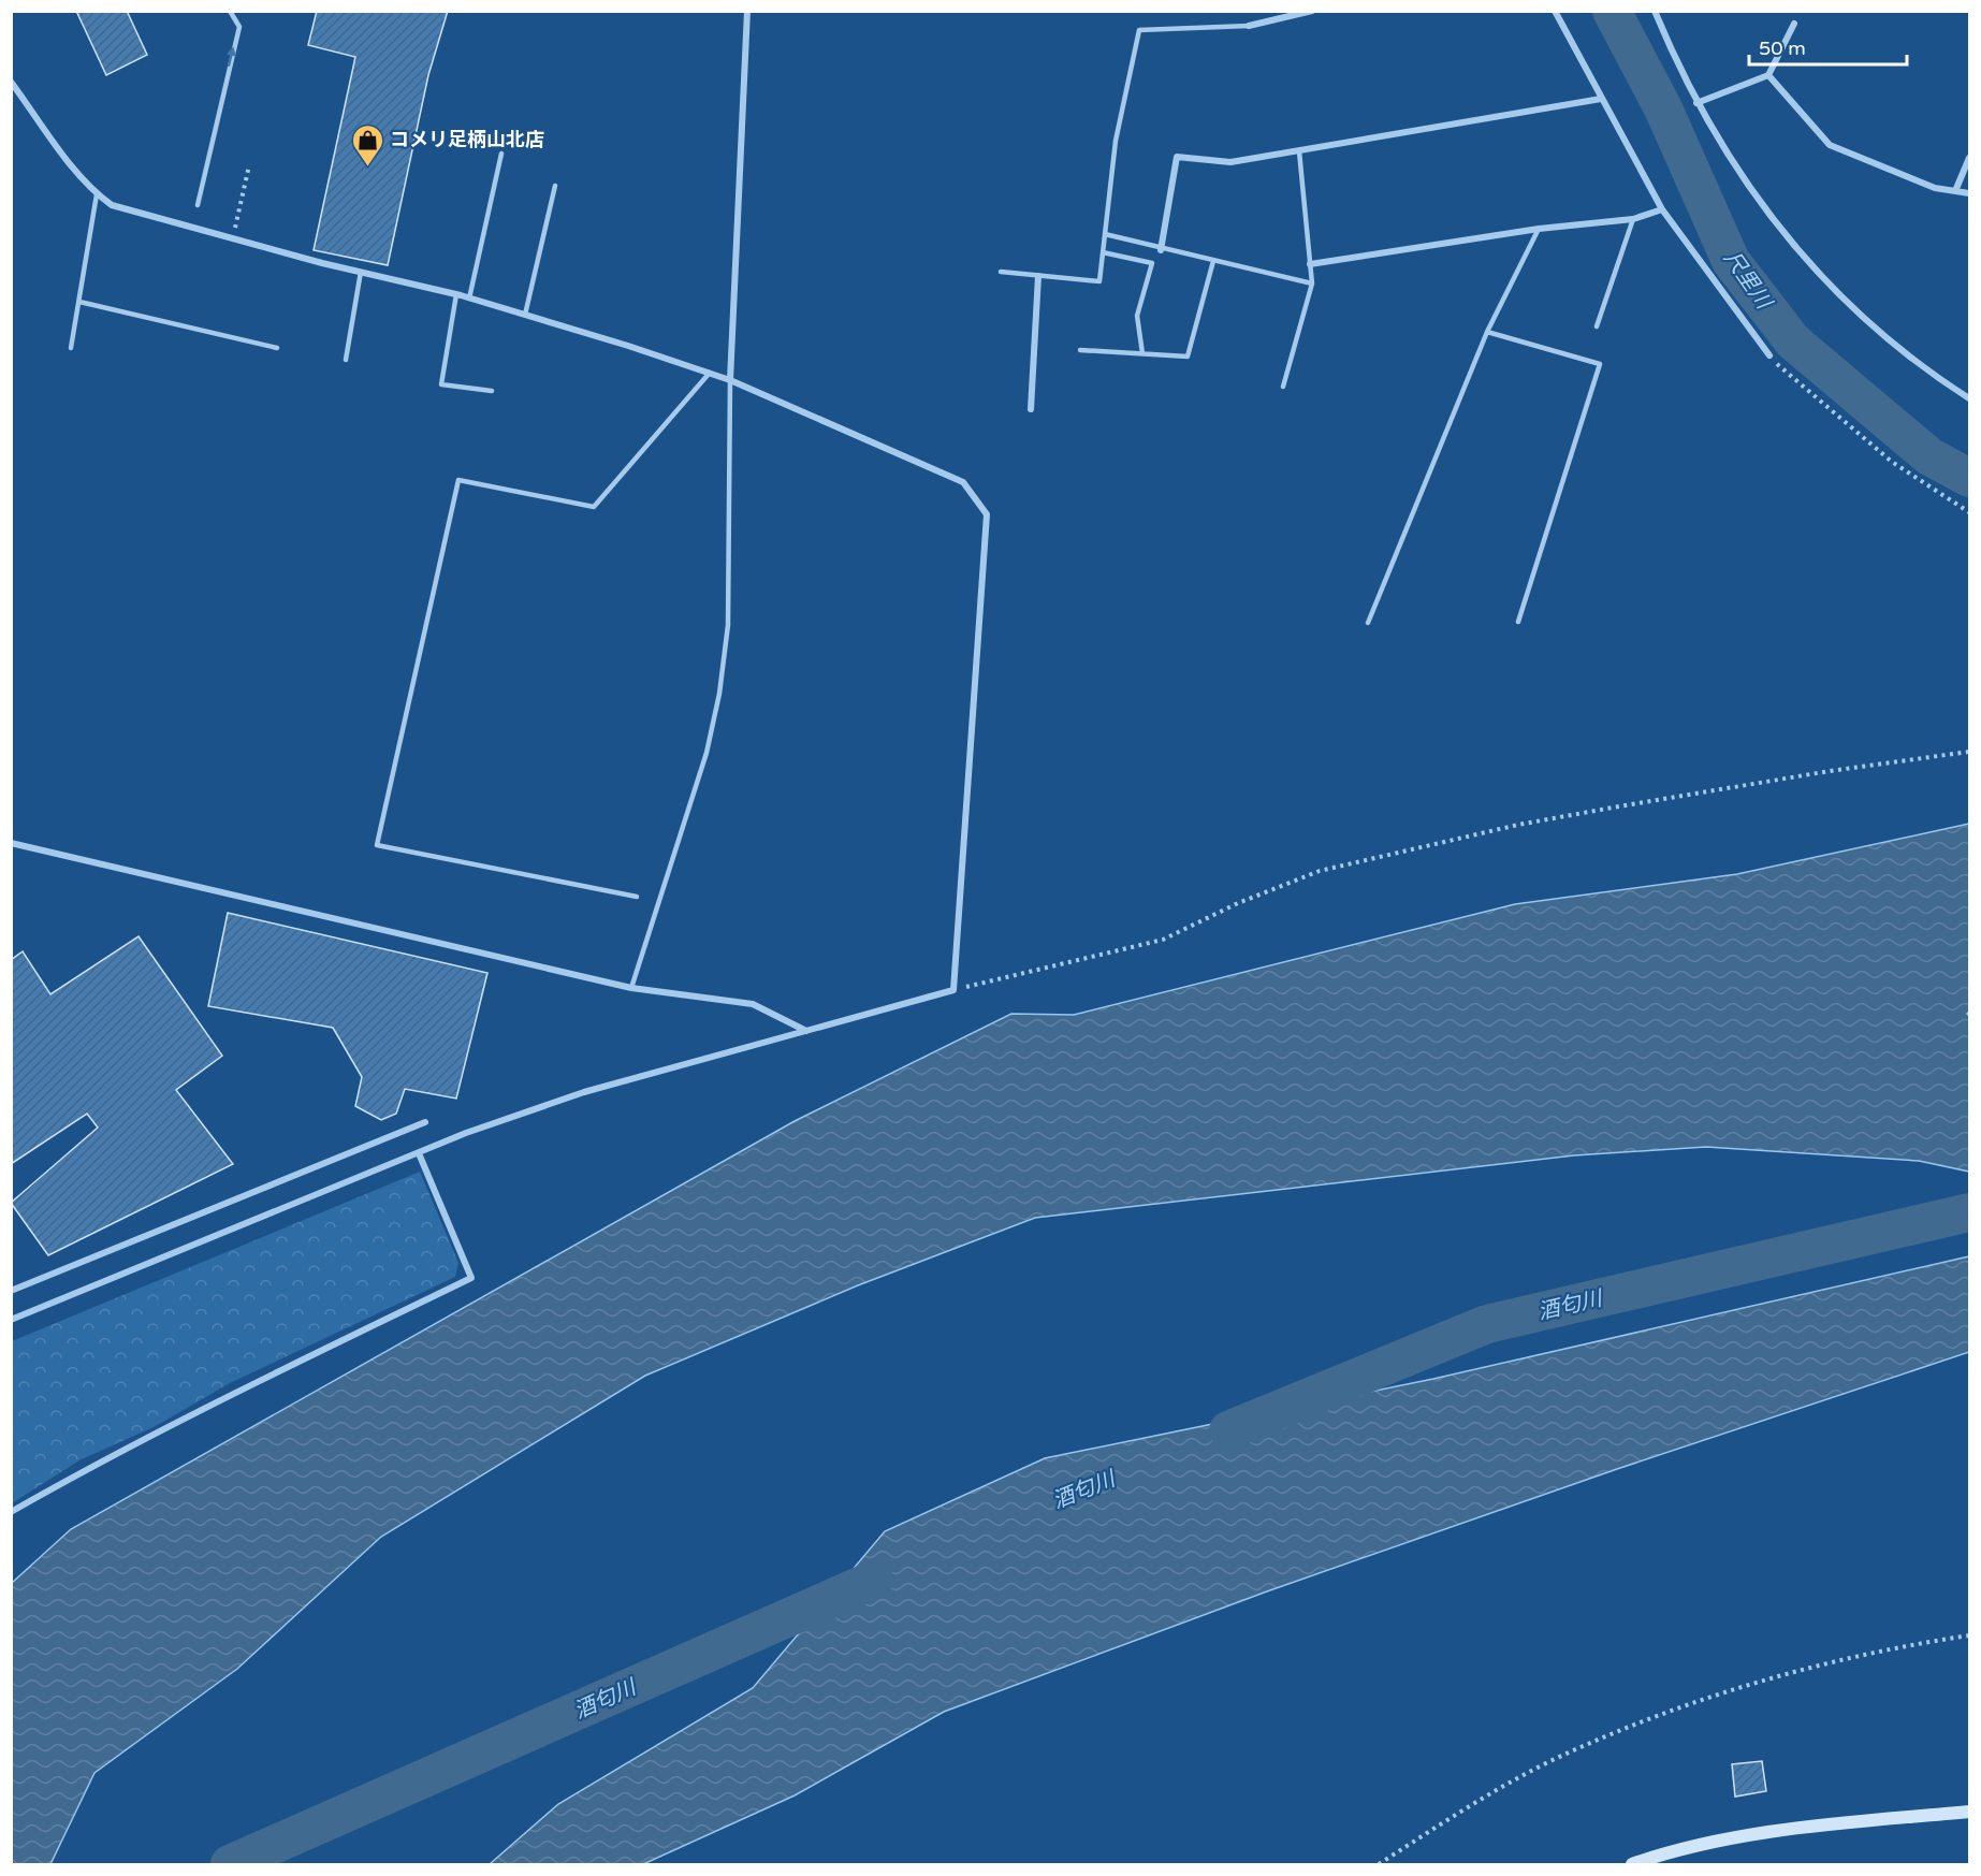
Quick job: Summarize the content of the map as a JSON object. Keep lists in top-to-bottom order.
{
  "water": ["尺里川", "酒匂川"],
  "places": {
    "shop": ["コメリ足柄山北店"]
  },
  "scale_bar": "50 m"
}
